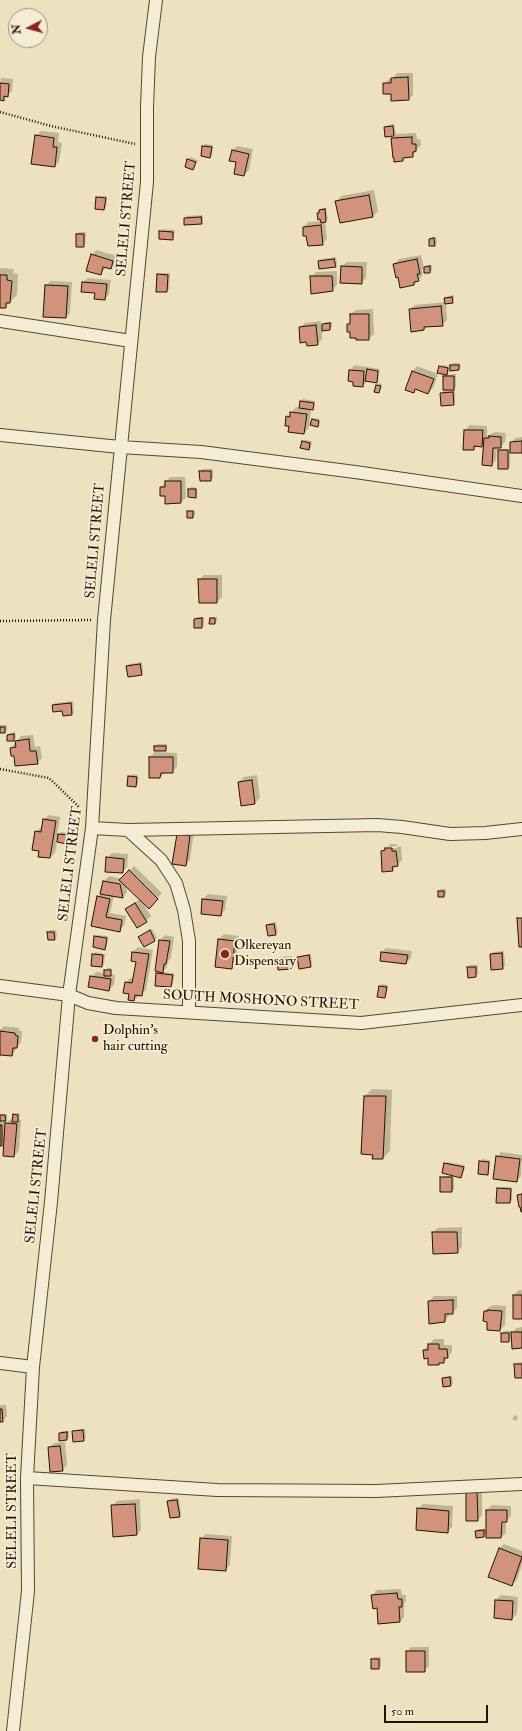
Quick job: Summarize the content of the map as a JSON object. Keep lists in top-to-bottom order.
{
  "streets": {
    "street": ["SELELI STREET", "SOUTH MOSHONO STREET"]
  },
  "crossings": [
    ["SELELI STREET", "SOUTH MOSHONO STREET"]
  ],
  "places": ["Olkereyan Dispensary", "Dolphin's hair cutting"],
  "scale_bar": "50 m",
  "north": "left"
}
